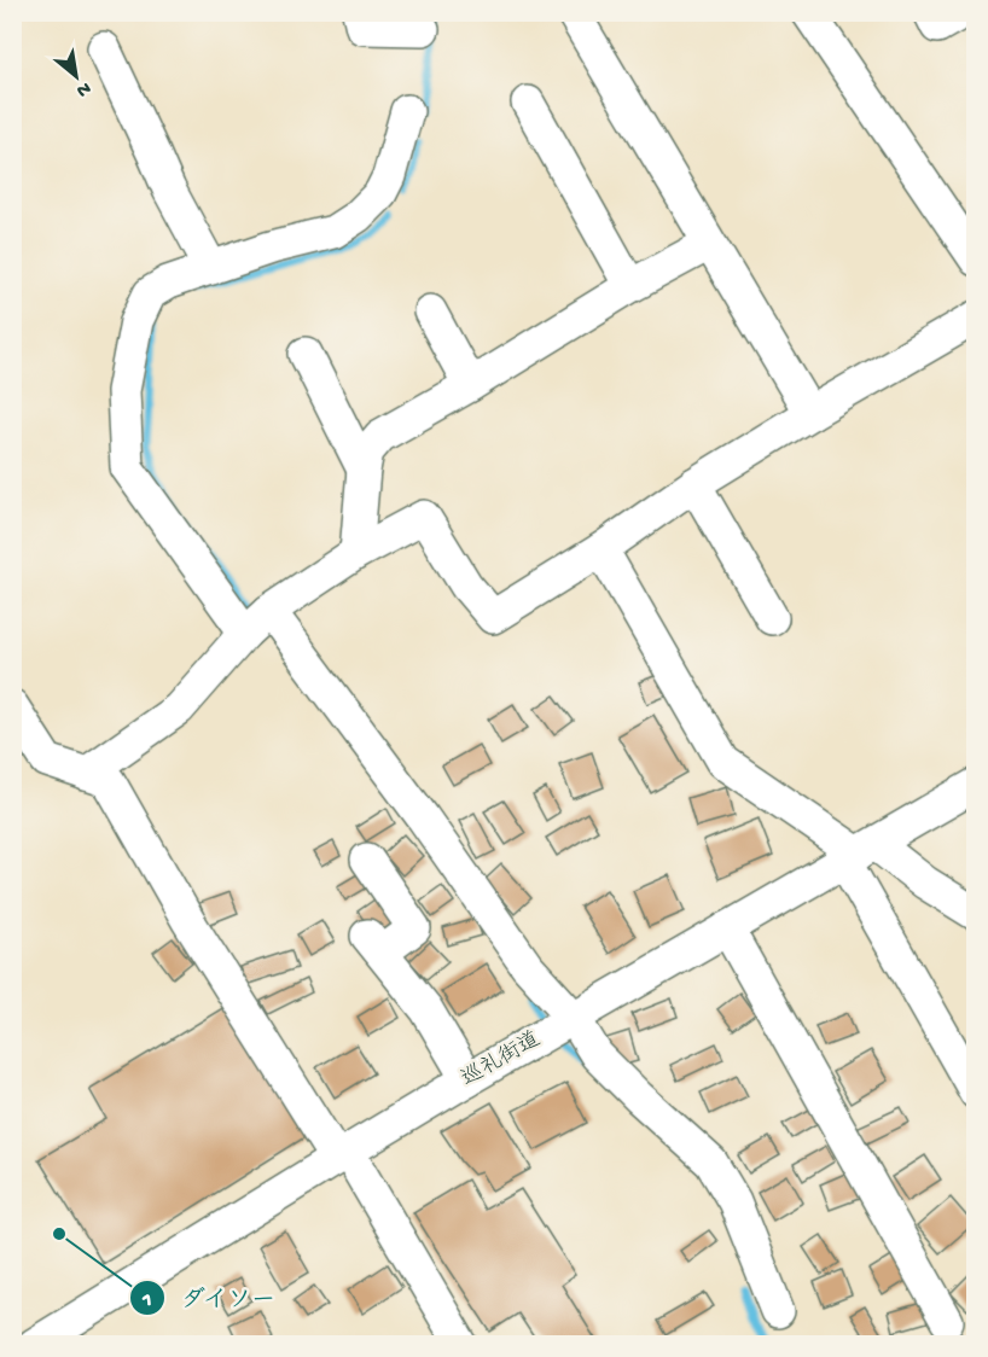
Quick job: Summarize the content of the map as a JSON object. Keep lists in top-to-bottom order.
{
  "streets": {
    "street": ["巡礼街道"]
  },
  "places": ["ダイソー"],
  "north": "bottom right"
}
